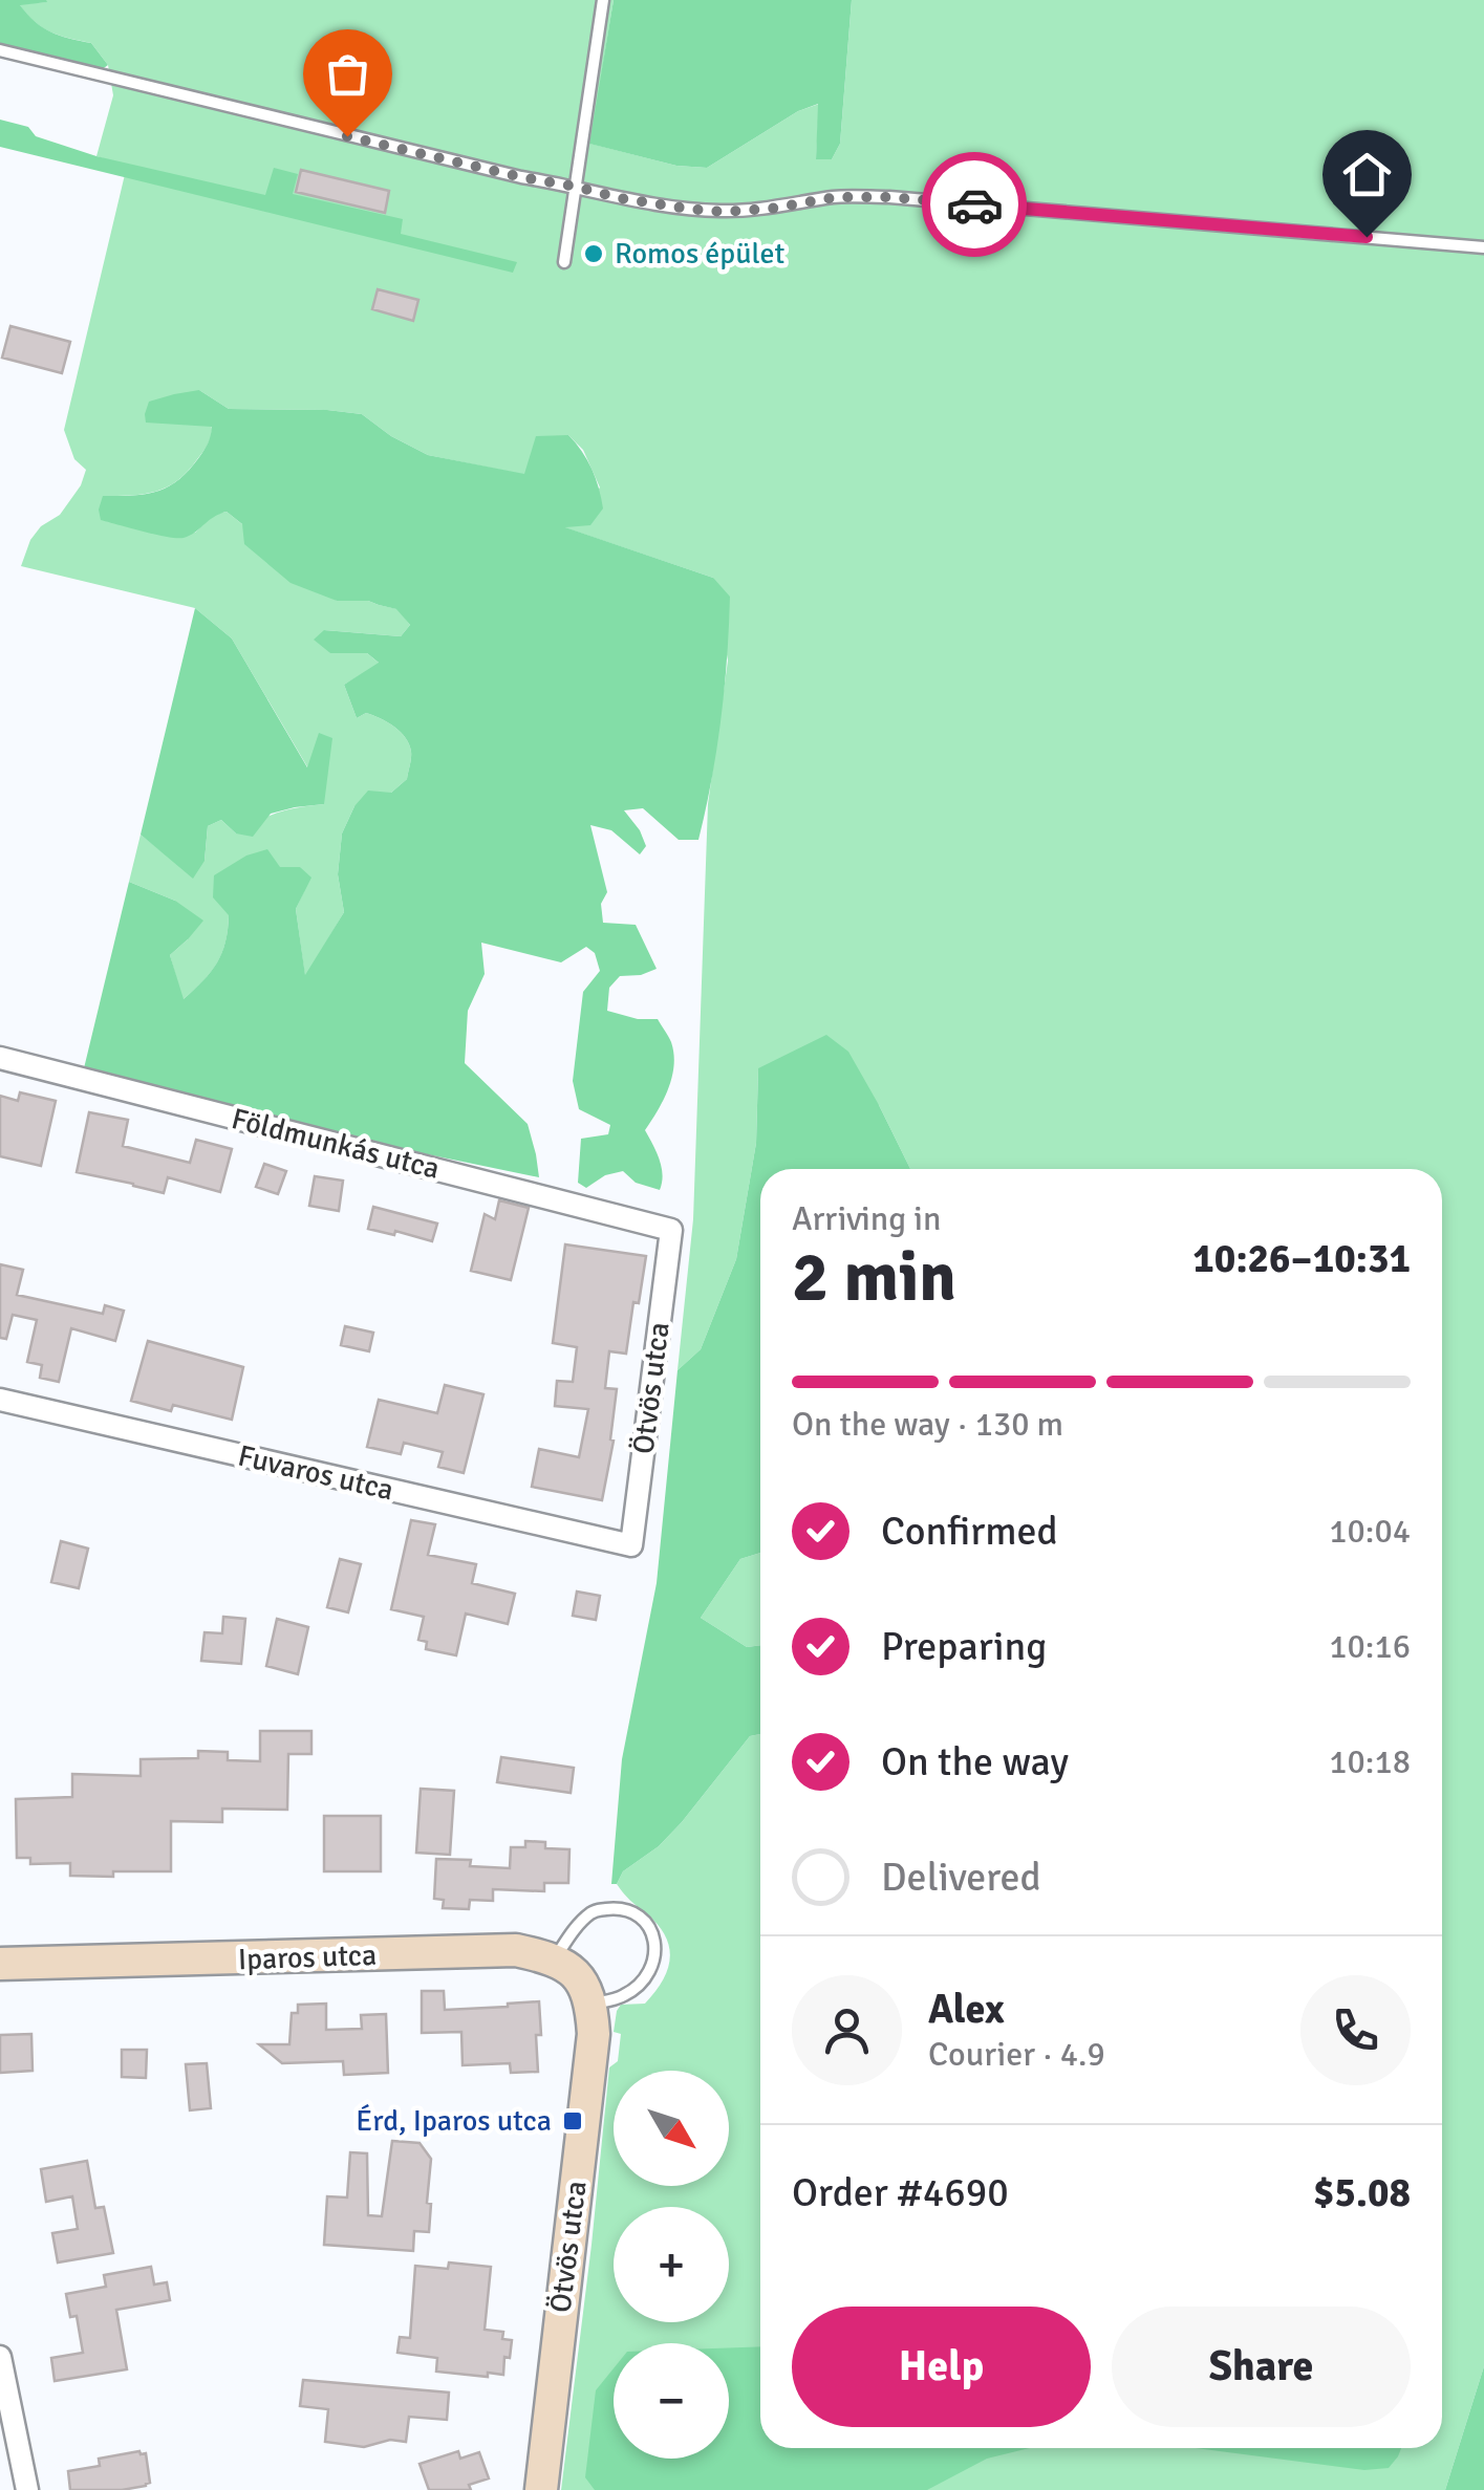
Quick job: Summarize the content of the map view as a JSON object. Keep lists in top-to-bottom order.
{
  "streets": {
    "street": [
      "Földmunkás utca",
      "Ötvös utca",
      "Fuvaros utca",
      "Iparos utca"
    ]
  },
  "crossings": [
    ["Földmunkás utca", "Ötvös utca"],
    ["Ötvös utca", "Fuvaros utca"],
    ["Ötvös utca", "Iparos utca"]
  ],
  "places": {
    "other": ["Romos épület"],
    "transit": ["Érd, Iparos utca"]
  },
  "north": "bottom right",
  "page": {
    "heading": ["2 min", "Arriving in", "10:26–10:31"],
    "panel": [
      "Alex",
      "Courier · 4.9",
      "Order #4690",
      "$5.08"
    ],
    "bar": "On the way · 130 m",
    "list": [
      ["Confirmed", "10:04"],
      ["Preparing", "10:16"],
      ["On the way", "10:18"],
      "Delivered"
    ],
    "map_buttons": ["+", "−"],
    "buttons": ["Help", "Share"]
  }
}
